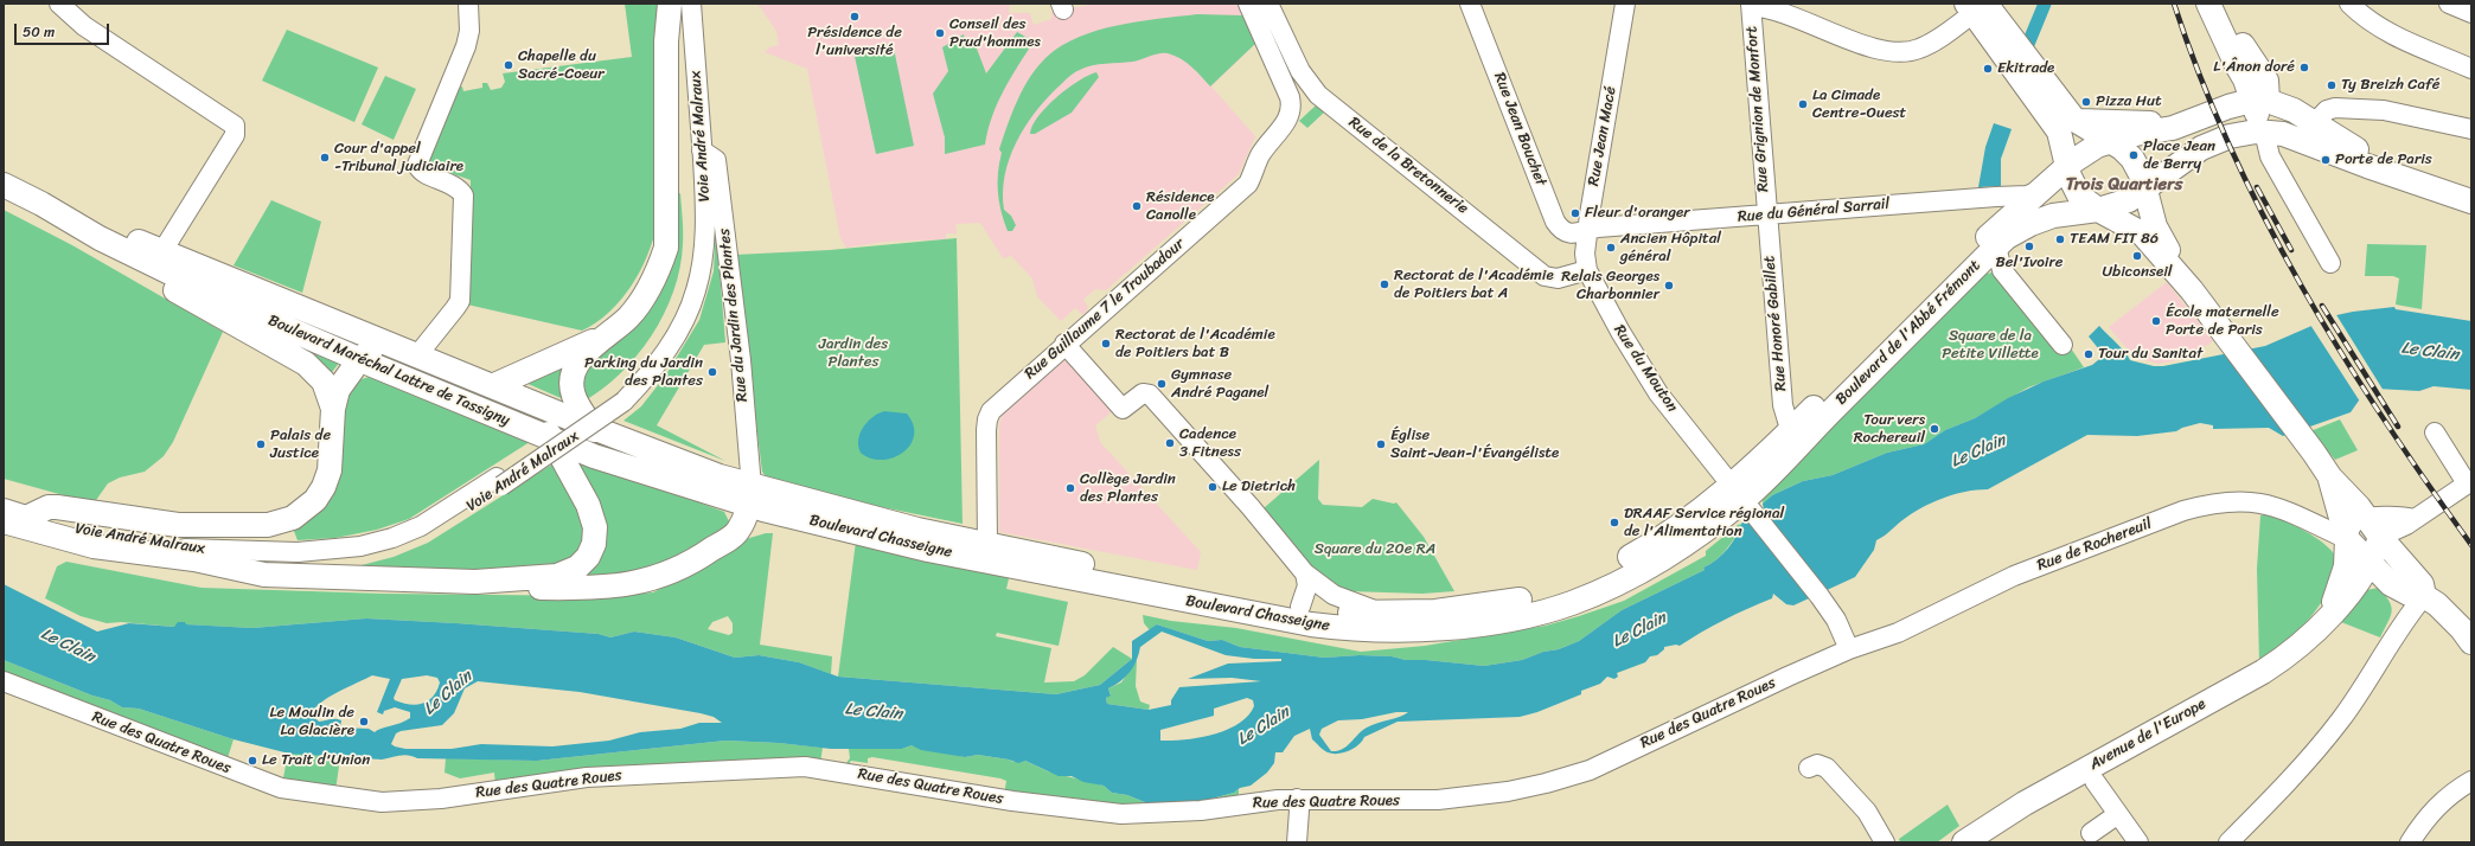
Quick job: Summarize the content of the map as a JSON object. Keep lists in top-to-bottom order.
{
  "streets": {
    "main road": [
      "Voie André Malraux",
      "Boulevard de l'Abbé Frémont",
      "Boulevard Maréchal Lattre de Tassigny",
      "Boulevard Chasseigne",
      "Avenue de l'Europe"
    ],
    "street": [
      "Rue Grignion de Monfort",
      "Rue Jean Bouchet",
      "Rue Jean Macé",
      "Rue de la Bretonnerie",
      "Rue du Général Sarrail",
      "Rue Guillaume 7 le Troubadour",
      "Rue du Jardin des Plantes",
      "Rue Honoré Gabillet",
      "Rue du Mouton",
      "Rue de Rochereuil",
      "Rue des Quatre Roues"
    ]
  },
  "crossings": [
    ["Rue Grignion de Monfort", "Rue du Général Sarrail"],
    ["Rue Grignion de Monfort", "Rue Honoré Gabillet"],
    ["Rue Jean Bouchet", "Rue Jean Macé"],
    ["Rue Jean Bouchet", "Rue du Général Sarrail"],
    ["Voie André Malraux", "Rue du Jardin des Plantes"],
    ["Rue Jean Macé", "Rue de la Bretonnerie"],
    ["Rue Jean Macé", "Rue du Général Sarrail"],
    ["Rue Jean Macé", "Rue du Mouton"],
    ["Rue de la Bretonnerie", "Rue du Mouton"],
    ["Rue du Général Sarrail", "Rue Honoré Gabillet"],
    ["Rue du Général Sarrail", "Boulevard de l'Abbé Frémont"],
    ["Rue Guillaume 7 le Troubadour", "Boulevard Chasseigne"],
    ["Rue du Jardin des Plantes", "Boulevard Maréchal Lattre de Tassigny"],
    ["Rue du Jardin des Plantes", "Boulevard Chasseigne"],
    ["Rue Honoré Gabillet", "Boulevard de l'Abbé Frémont"],
    ["Boulevard de l'Abbé Frémont", "Rue du Mouton"],
    ["Boulevard de l'Abbé Frémont", "Boulevard Chasseigne"],
    ["Rue du Mouton", "Boulevard Chasseigne"],
    ["Rue du Mouton", "Rue de Rochereuil"],
    ["Rue du Mouton", "Rue des Quatre Roues"],
    ["Boulevard Maréchal Lattre de Tassigny", "Boulevard Chasseigne"],
    ["Rue de Rochereuil", "Rue des Quatre Roues"],
    ["Rue de Rochereuil", "Avenue de l'Europe"]
  ],
  "districts": ["Trois Quartiers"],
  "water": ["Le Clain"],
  "parks": ["Square de la Petite Villette", "Jardin des Plantes", "Square du 20e RA"],
  "places": [
    "Présidence de l'université",
    "Conseil des Prud'hommes",
    "Chapelle du Sacré-Coeur",
    "L'Ânon doré",
    "Ekitrade",
    "Ty Breizh Café",
    "Pizza Hut",
    "La Cimade Centre-Ouest",
    "Place Jean de Berry",
    "Cour d'appel -Tribunal judiciaire",
    "Porte de Paris",
    "Résidence Canolle",
    "Fleur d'oranger",
    "TEAM FIT 86",
    "Bel'Ivoire",
    "Ancien Hôpital général",
    "Ubiconseil",
    "Rectorat de l'Académie de Poitiers bat A",
    "Relais Georges Charbonnier",
    "École maternelle Porte de Paris",
    "Rectorat de l'Académie de Poitiers bat B",
    "Tour du Sanitat",
    "Parking du Jardin des Plantes",
    "Gymnase André Paganel",
    "Tour vers Rochereuil",
    "Cadence 3 Fitness",
    "Palais de Justice",
    "Église Saint-Jean-l'Évangéliste",
    "Le Dietrich",
    "Collège Jardin des Plantes",
    "DRAAF Service régional de l'Alimentation",
    "Le Moulin de La Glacière",
    "Le Trait d'Union"
  ],
  "scale_bar": "50 m"
}
